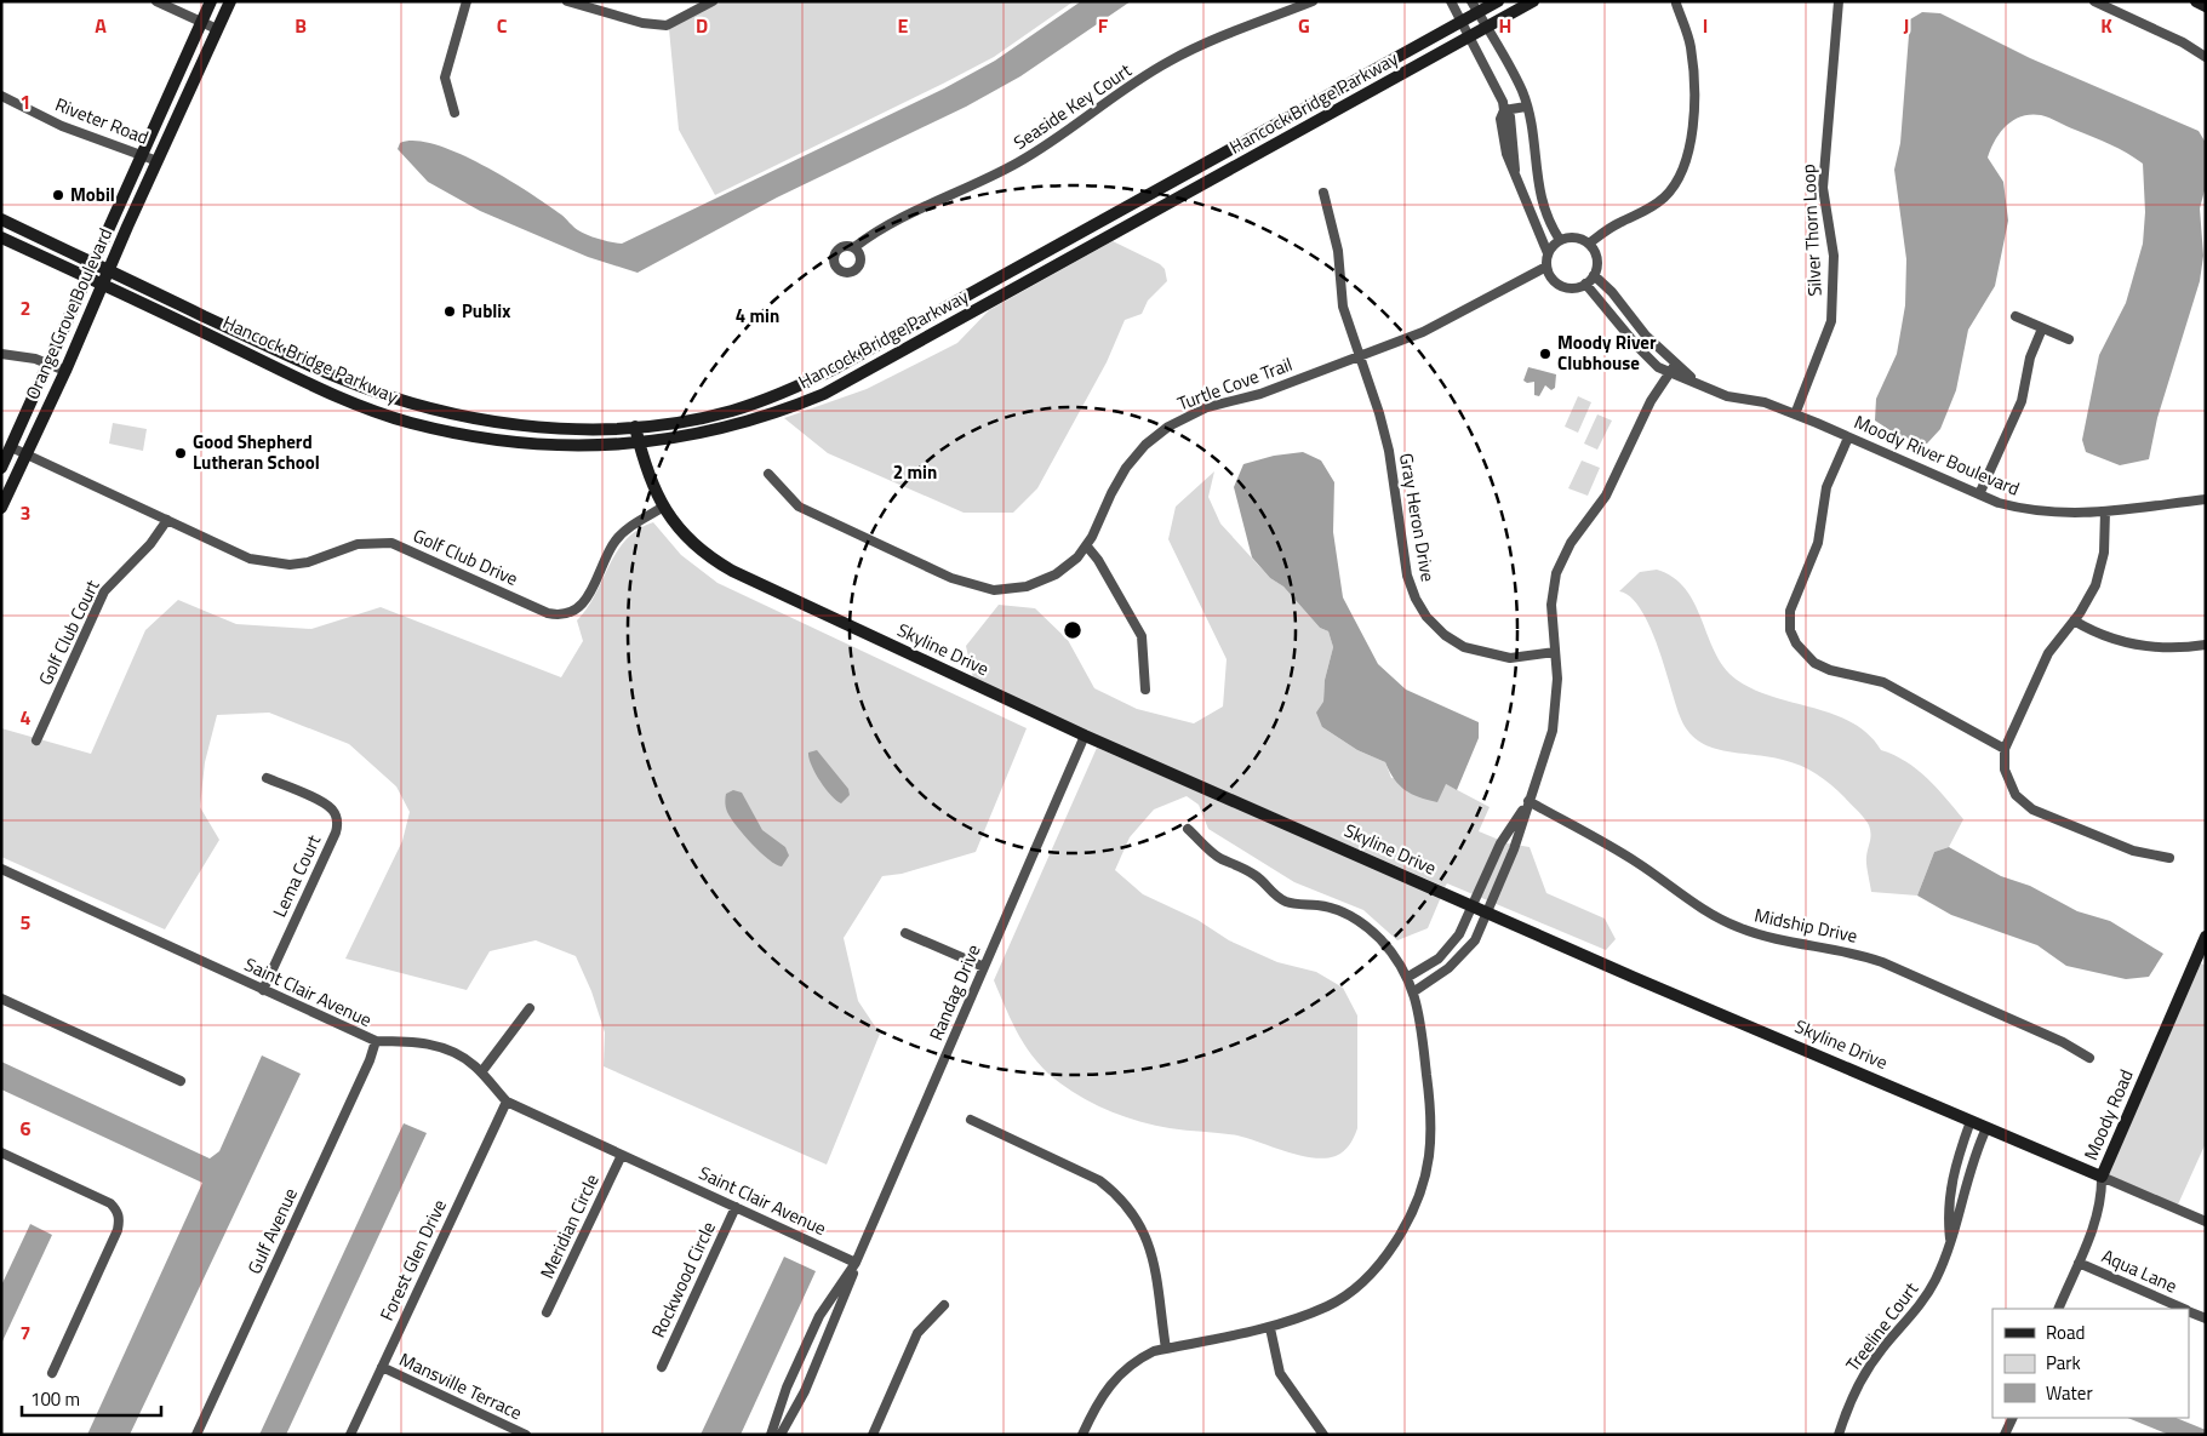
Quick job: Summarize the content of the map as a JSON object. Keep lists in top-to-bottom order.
{
  "streets": {
    "main road": [
      "Hancock Bridge Parkway",
      "Orange Grove Boulevard",
      "Skyline Drive",
      "Moody Road"
    ],
    "street": [
      "Seaside Key Court",
      "Riveter Road",
      "Silver Thorn Loop",
      "Turtle Cove Trail",
      "Moody River Boulevard",
      "Gray Heron Drive",
      "Golf Club Drive",
      "Golf Club Court",
      "Lema Court",
      "Midship Drive",
      "Saint Clair Avenue",
      "Randag Drive",
      "Meridian Circle",
      "Gulf Avenue",
      "Forest Glen Drive",
      "Aqua Lane",
      "Rockwood Circle",
      "Treeline Court",
      "Mansville Terrace"
    ]
  },
  "crossings": [
    ["Hancock Bridge Parkway", "Orange Grove Boulevard"],
    ["Hancock Bridge Parkway", "Skyline Drive"],
    ["Riveter Road", "Orange Grove Boulevard"],
    ["Silver Thorn Loop", "Moody River Boulevard"],
    ["Orange Grove Boulevard", "Golf Club Drive"],
    ["Turtle Cove Trail", "Moody River Boulevard"],
    ["Turtle Cove Trail", "Gray Heron Drive"],
    ["Golf Club Drive", "Golf Club Court"],
    ["Golf Club Drive", "Skyline Drive"],
    ["Skyline Drive", "Randag Drive"],
    ["Skyline Drive", "Moody Road"],
    ["Skyline Drive", "Treeline Court"],
    ["Lema Court", "Saint Clair Avenue"],
    ["Saint Clair Avenue", "Randag Drive"],
    ["Saint Clair Avenue", "Meridian Circle"],
    ["Saint Clair Avenue", "Gulf Avenue"],
    ["Saint Clair Avenue", "Forest Glen Drive"],
    ["Saint Clair Avenue", "Rockwood Circle"],
    ["Moody Road", "Aqua Lane"],
    ["Forest Glen Drive", "Mansville Terrace"]
  ],
  "places": [
    "Mobil",
    "Publix",
    "Moody River Clubhouse",
    "Good Shepherd Lutheran School"
  ],
  "legend": ["Road", "Park", "Water"],
  "scale_bar": "100 m",
  "grid": {
    "columns": [
      "A",
      "B",
      "C",
      "D",
      "E",
      "F",
      "G",
      "H",
      "I",
      "J",
      "K"
    ],
    "rows": [
      "1",
      "2",
      "3",
      "4",
      "5",
      "6",
      "7"
    ]
  },
  "rings": ["4 min", "2 min"]
}
